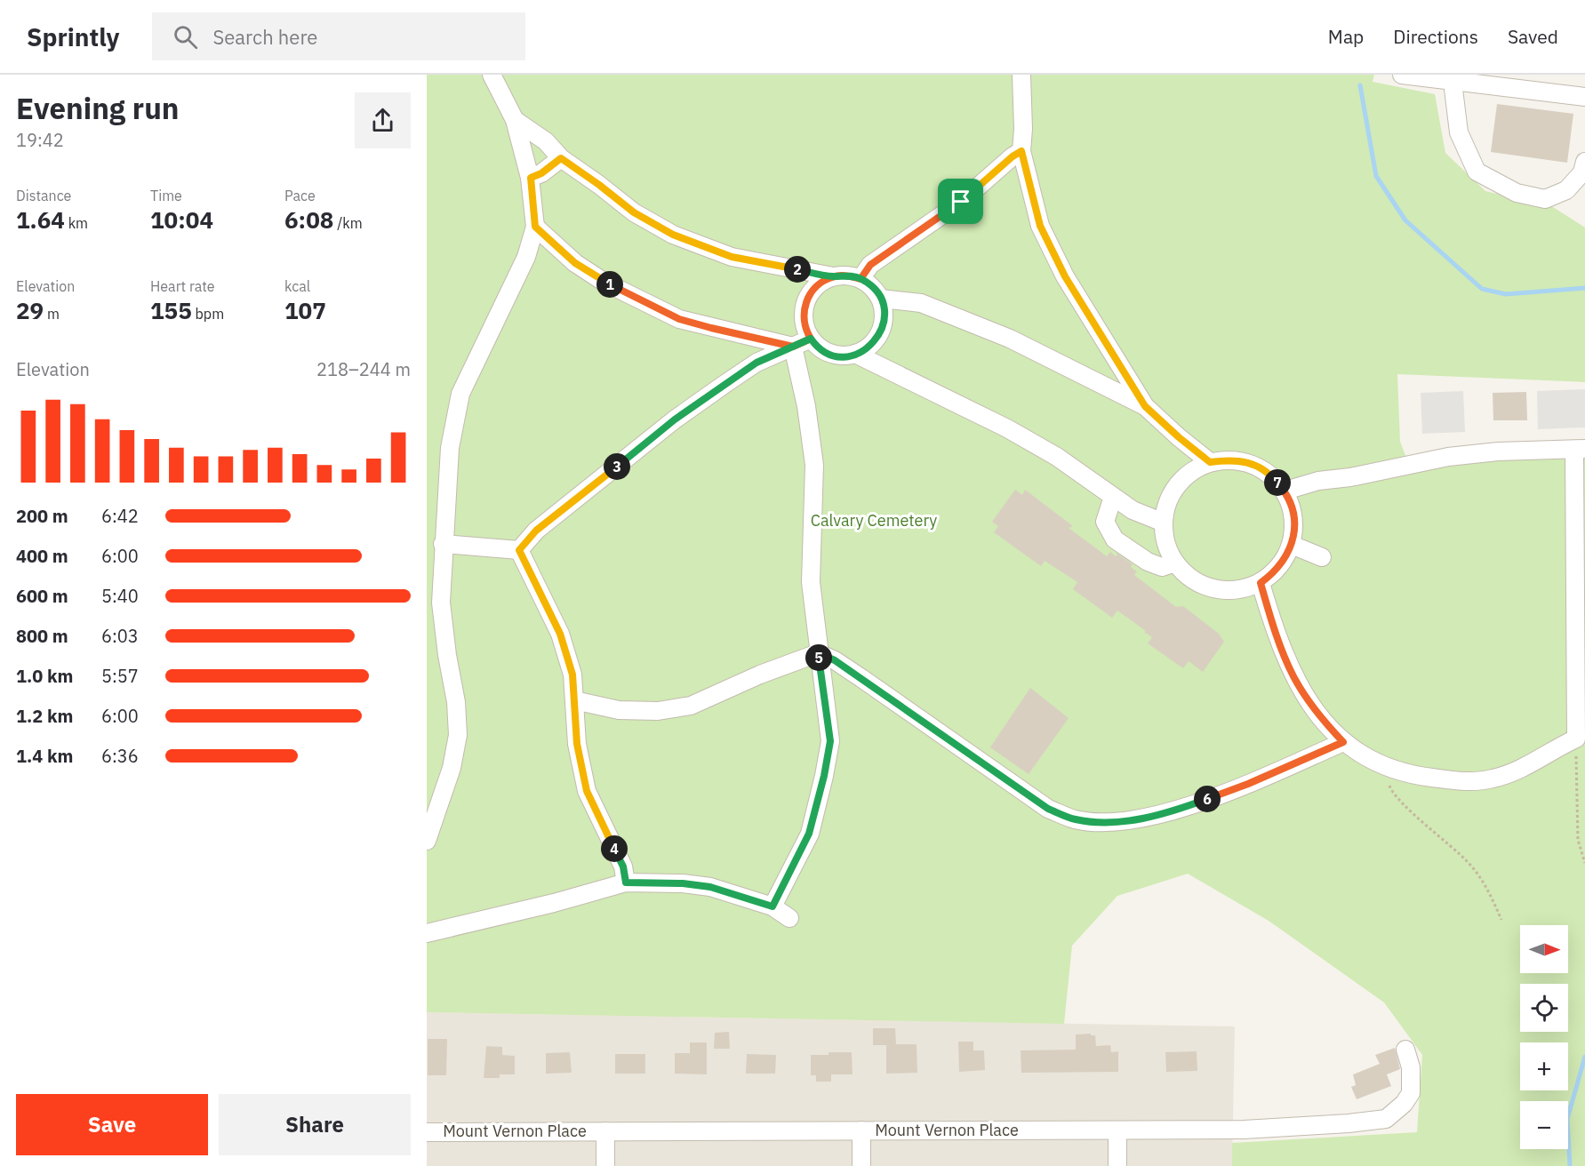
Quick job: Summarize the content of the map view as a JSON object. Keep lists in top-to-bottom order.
{
  "streets": {
    "street": ["Mount Vernon Place"]
  },
  "parks": ["Calvary Cemetery"],
  "north": "right",
  "page": {
    "header": "Sprintly",
    "search": "Search here",
    "nav": ["Map", "Directions", "Saved"],
    "heading": ["Evening run", "19:42"],
    "stats": [
      ["Distance", "1.64 km"],
      ["Time", "10:04"],
      ["Pace", "6:08 /km"],
      ["Elevation", "29 m"],
      ["Heart rate", "155 bpm"],
      ["kcal", "107"]
    ],
    "pins": [
      "2",
      "1",
      "3",
      "7",
      "5",
      "6",
      "4"
    ],
    "chart": ["Elevation", "218–244 m"],
    "list": [
      {
        "name": "200 m",
        "note": "6:42"
      },
      {
        "name": "400 m",
        "note": "6:00"
      },
      {
        "name": "600 m",
        "note": "5:40"
      },
      {
        "name": "800 m",
        "note": "6:03"
      },
      {
        "name": "1.0 km",
        "note": "5:57"
      },
      {
        "name": "1.2 km",
        "note": "6:00"
      },
      {
        "name": "1.4 km",
        "note": "6:36"
      }
    ],
    "map_buttons": ["+", "−"],
    "buttons": ["Save", "Share"]
  }
}
